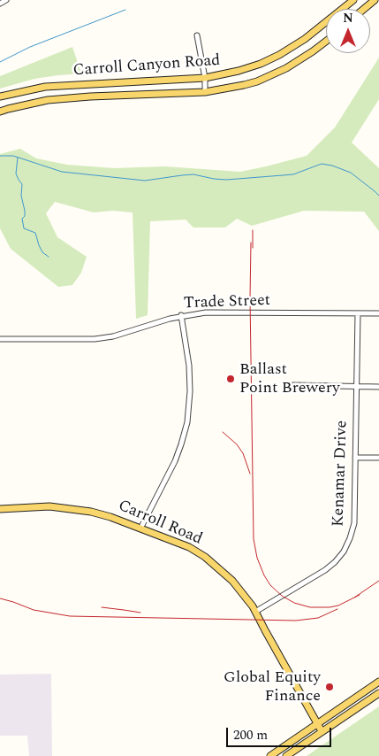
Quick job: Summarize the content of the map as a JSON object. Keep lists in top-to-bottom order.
{
  "streets": {
    "main road": ["Carroll Canyon Road", "Carroll Road"],
    "street": ["Trade Street", "Kenamar Drive"]
  },
  "crossings": [
    ["Trade Street", "Kenamar Drive"],
    ["Kenamar Drive", "Carroll Road"]
  ],
  "places": ["Ballast Point Brewery", "Global Equity Finance"],
  "scale_bar": "200 m",
  "north": "top"
}
